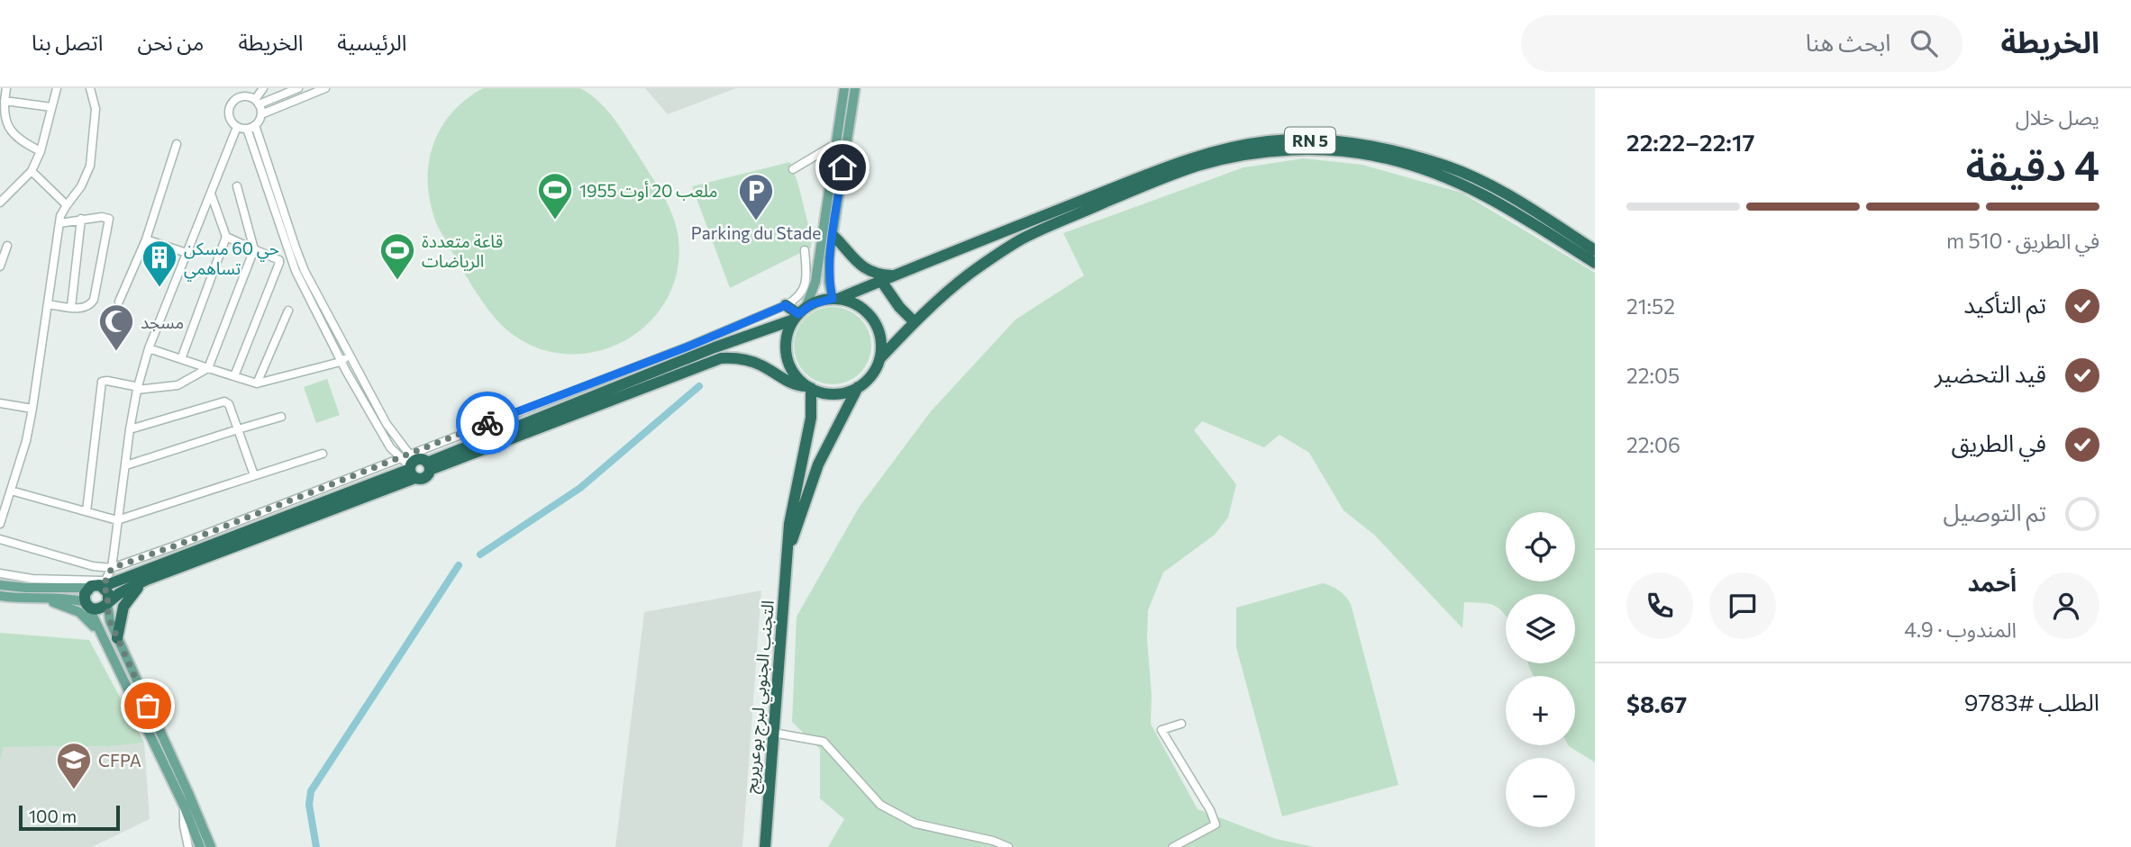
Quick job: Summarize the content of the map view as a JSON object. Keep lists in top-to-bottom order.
{
  "streets": {
    "highway": ["RN 5", "التجنب الجنوبي لبرج بوعريريج"]
  },
  "crossings": [
    ["RN 5", "التجنب الجنوبي لبرج بوعريريج"]
  ],
  "places": {
    "sports": ["ملعب 20 أوت 1955", "قاعة متعددة الرياضات"],
    "parking": ["Parking du Stade"],
    "building": ["حي 60 مسكن تساهمي"],
    "mosque": ["مسجد"],
    "school or university": ["CFPA"]
  },
  "scale_bar": "100 m",
  "page": {
    "header": "الخريطة",
    "search": "ابحث هنا",
    "nav": [
      "الرئيسية",
      "الخريطة",
      "من نحن",
      "اتصل بنا"
    ],
    "heading": ["4 دقيقة", "يصل خلال", "22:17–22:22"],
    "panel": [
      "أحمد",
      "المندوب · 4.9",
      "الطلب #9783",
      "$8.67"
    ],
    "bar": "في الطريق · 510 m",
    "list": [
      ["تم التأكيد", "21:52"],
      ["قيد التحضير", "22:05"],
      ["في الطريق", "22:06"],
      "تم التوصيل"
    ],
    "map_buttons": ["+", "−"],
    "scale": "100 m"
  }
}
